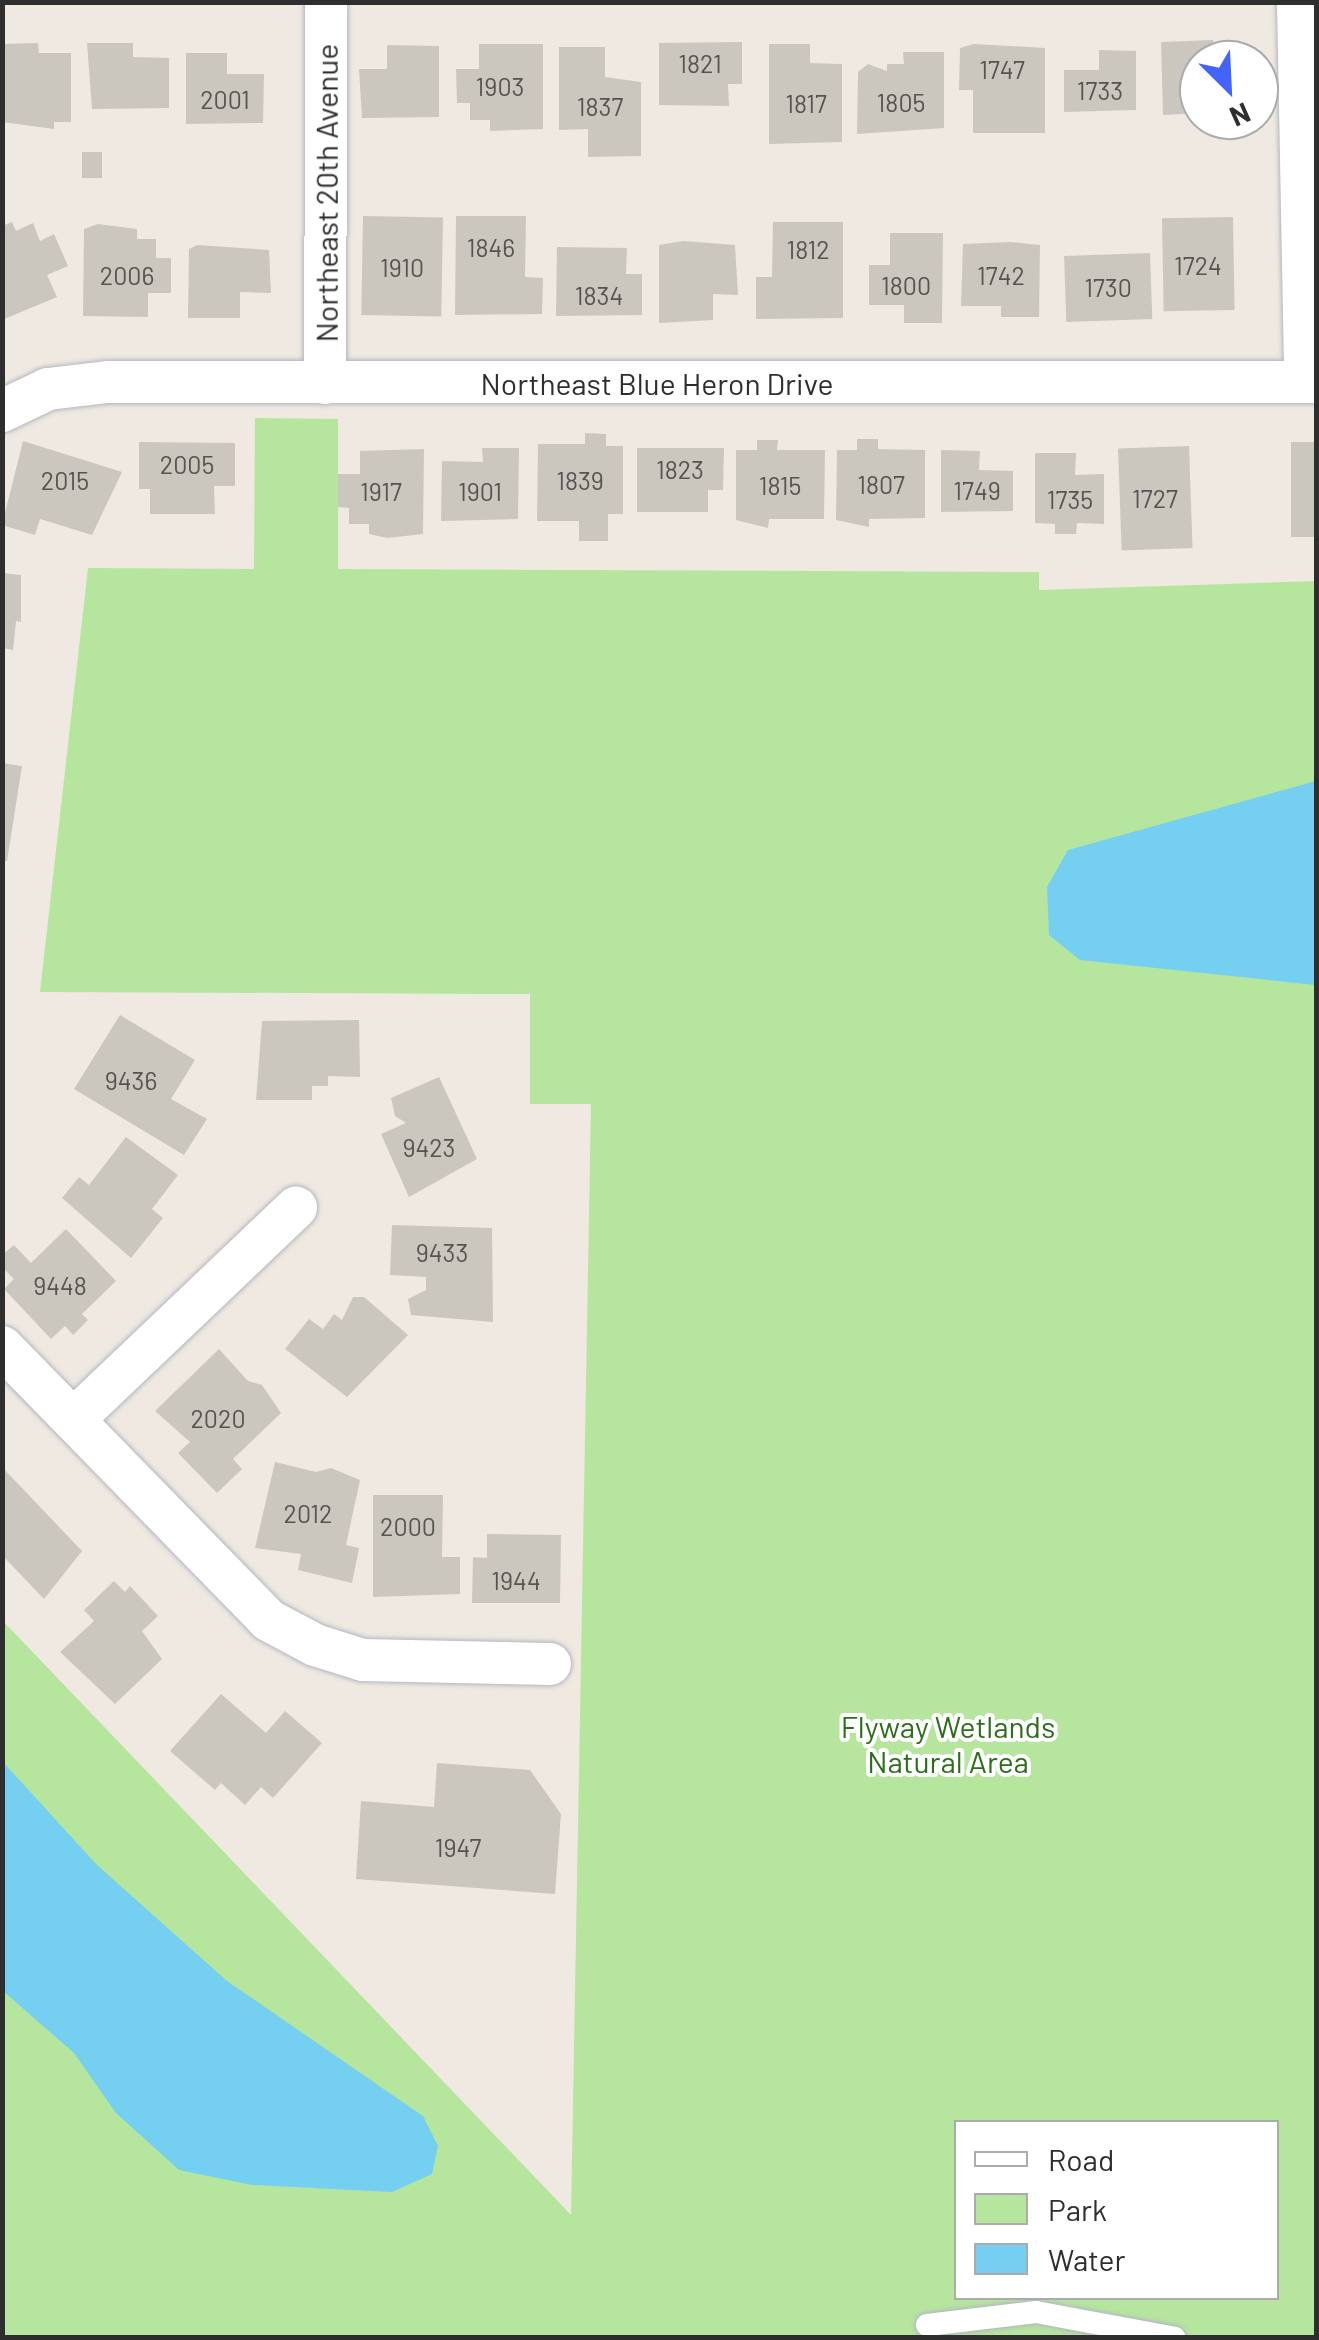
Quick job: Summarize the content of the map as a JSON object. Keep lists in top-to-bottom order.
{
  "streets": {
    "street": ["Northeast 20th Avenue", "Northeast Blue Heron Drive"]
  },
  "crossings": [
    ["Northeast 20th Avenue", "Northeast Blue Heron Drive"]
  ],
  "parks": ["Flyway Wetlands Natural Area"],
  "house_numbers": [
    "1821",
    "1747",
    "1903",
    "1733",
    "2001",
    "1805",
    "1817",
    "1837",
    "1846",
    "1812",
    "1724",
    "1910",
    "2006",
    "1742",
    "1800",
    "1730",
    "1834",
    "2005",
    "1823",
    "2015",
    "1839",
    "1807",
    "1815",
    "1749",
    "1917",
    "1901",
    "1727",
    "1735",
    "9436",
    "9423",
    "9433",
    "9448",
    "2020",
    "2012",
    "2000",
    "1944",
    "1947"
  ],
  "legend": ["Road", "Park", "Water"],
  "north": "bottom right"
}
